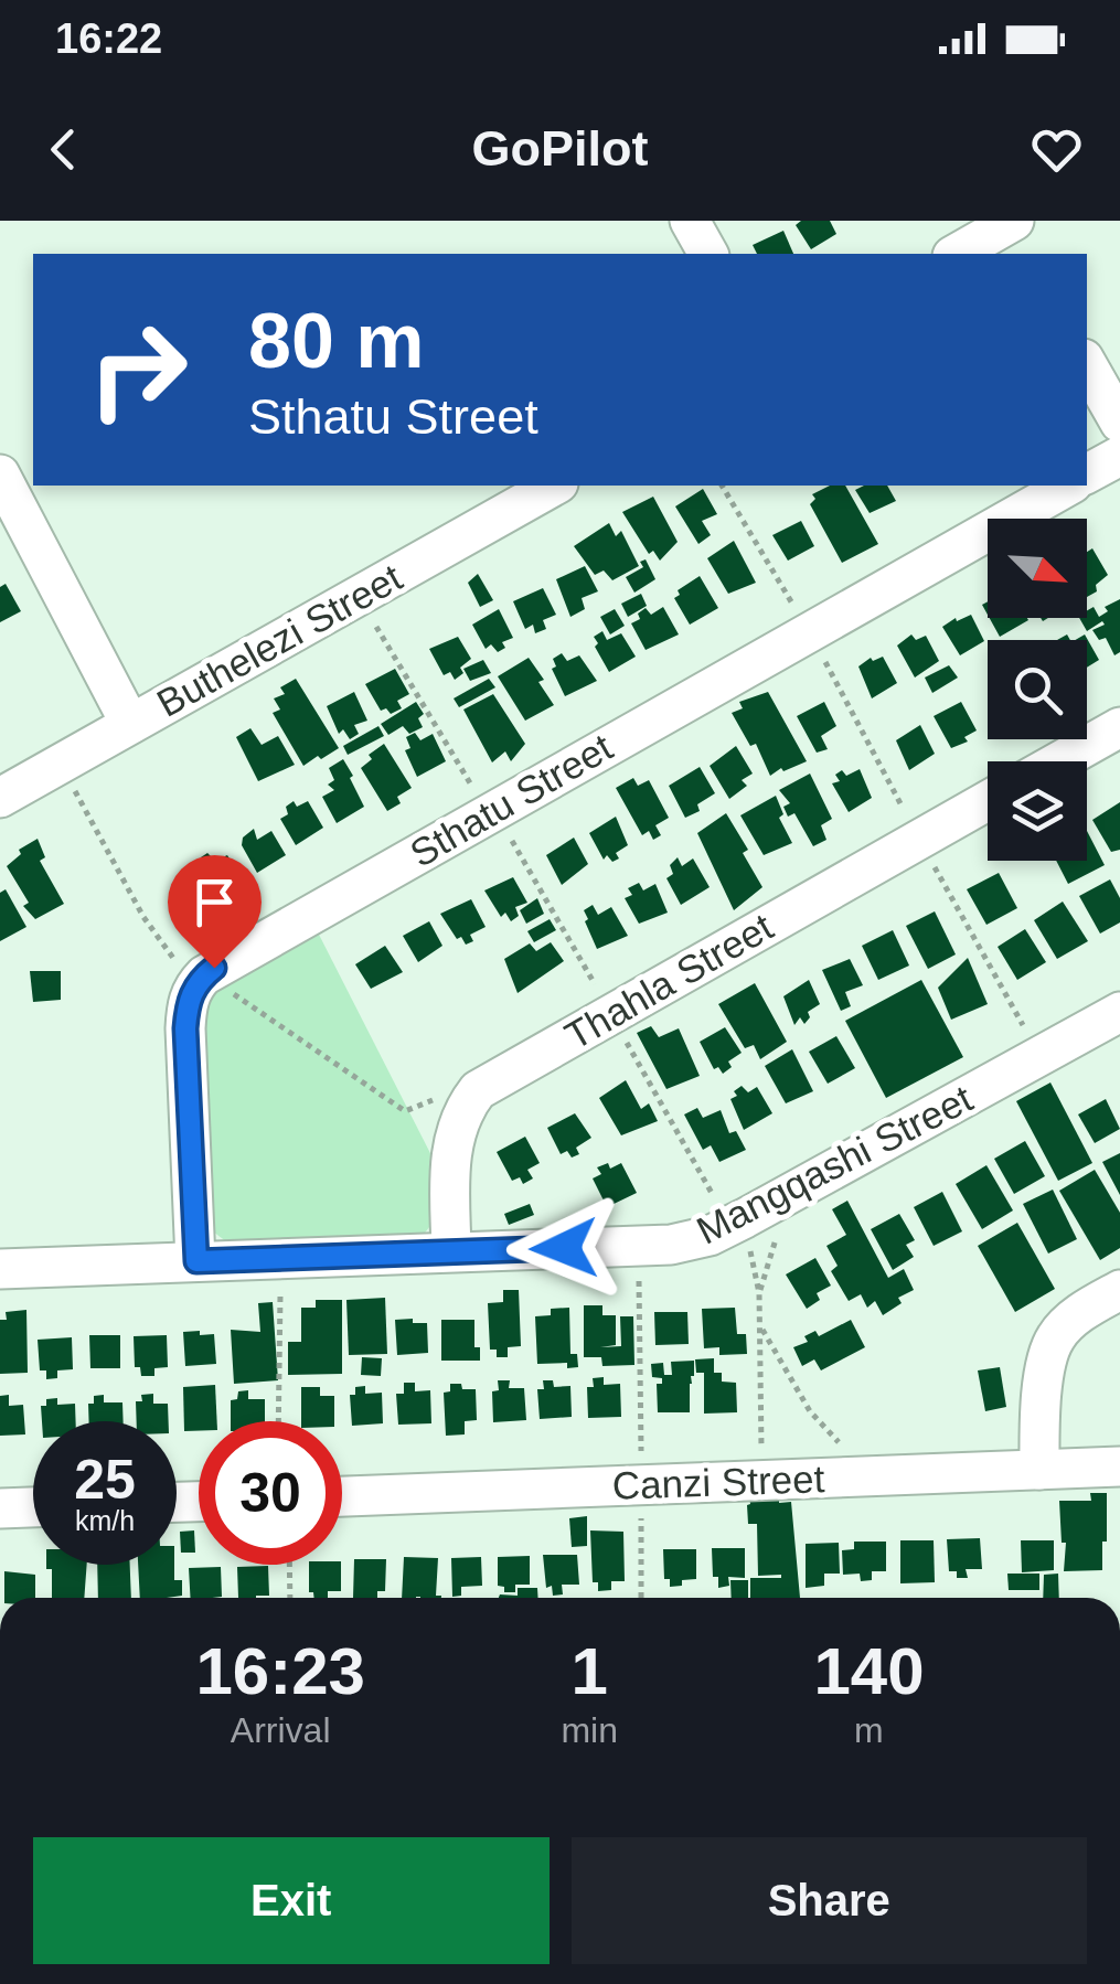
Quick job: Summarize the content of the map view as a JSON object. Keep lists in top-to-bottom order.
{
  "streets": {
    "street": [
      "Buthelezi Street",
      "Sthatu Street",
      "Thahla Street",
      "Mangqashi Street",
      "Canzi Street"
    ]
  },
  "north": "bottom right",
  "page": {
    "status": "16:22",
    "header": "GoPilot",
    "turn": ["80 m", "Sthatu Street"],
    "speed": "25 km/h",
    "limit": "30",
    "eta": [
      "16:23",
      "Arrival",
      "1",
      "min",
      "140",
      "m"
    ],
    "buttons": ["Exit", "Share"]
  }
}
